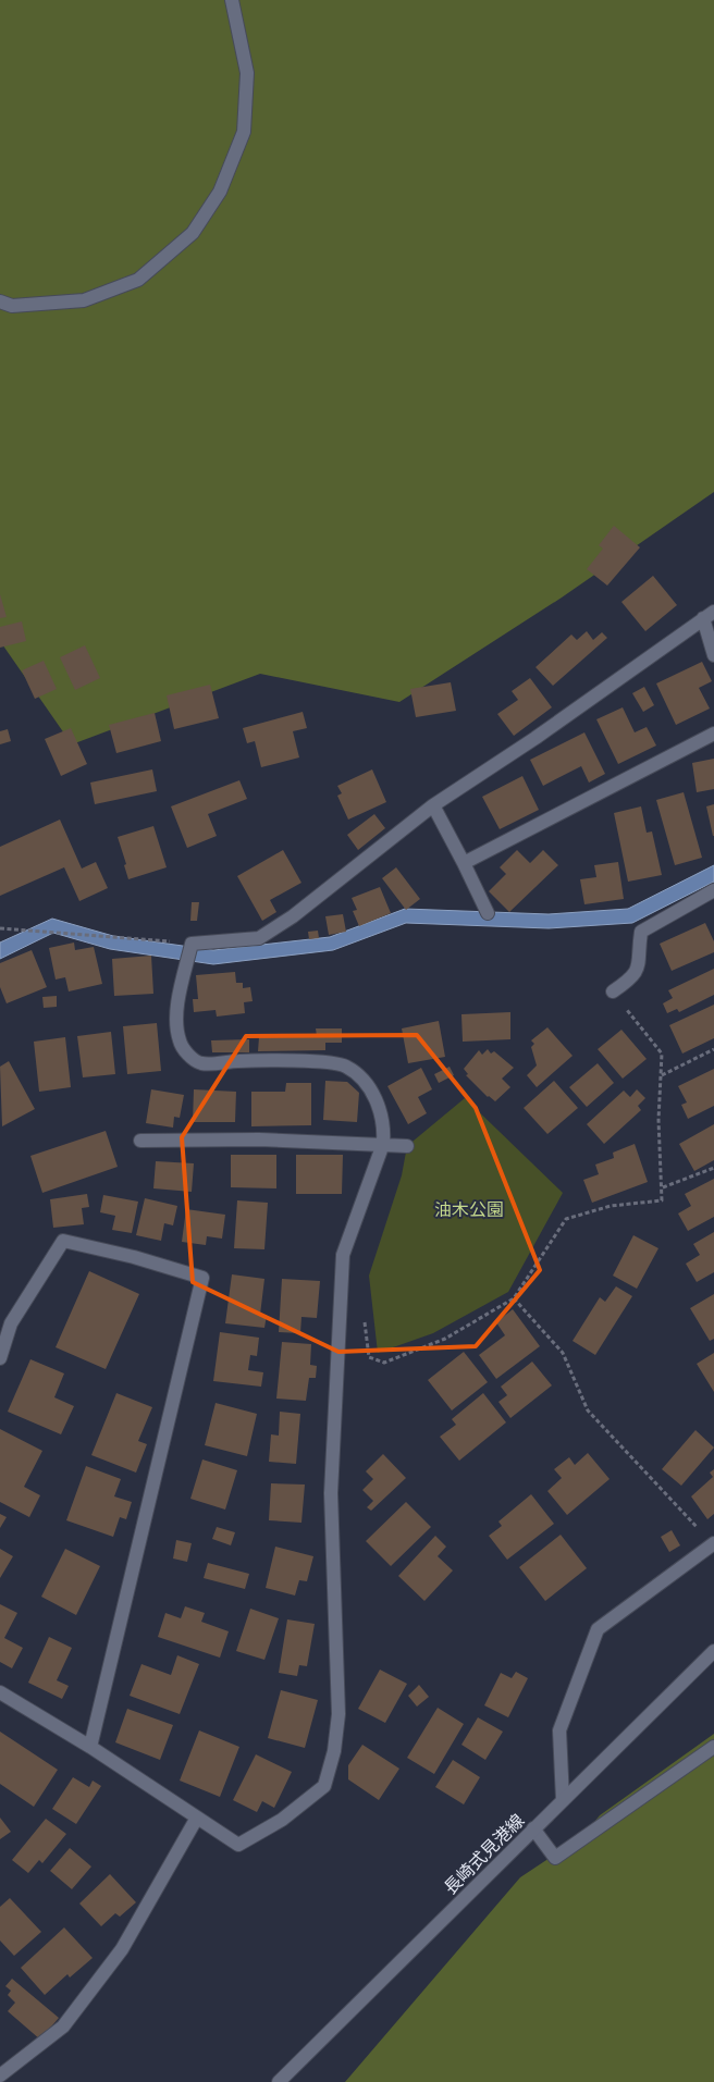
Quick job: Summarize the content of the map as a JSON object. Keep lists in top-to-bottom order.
{
  "streets": {
    "street": ["長崎式見港線"]
  },
  "parks": ["油木公園"]
}
